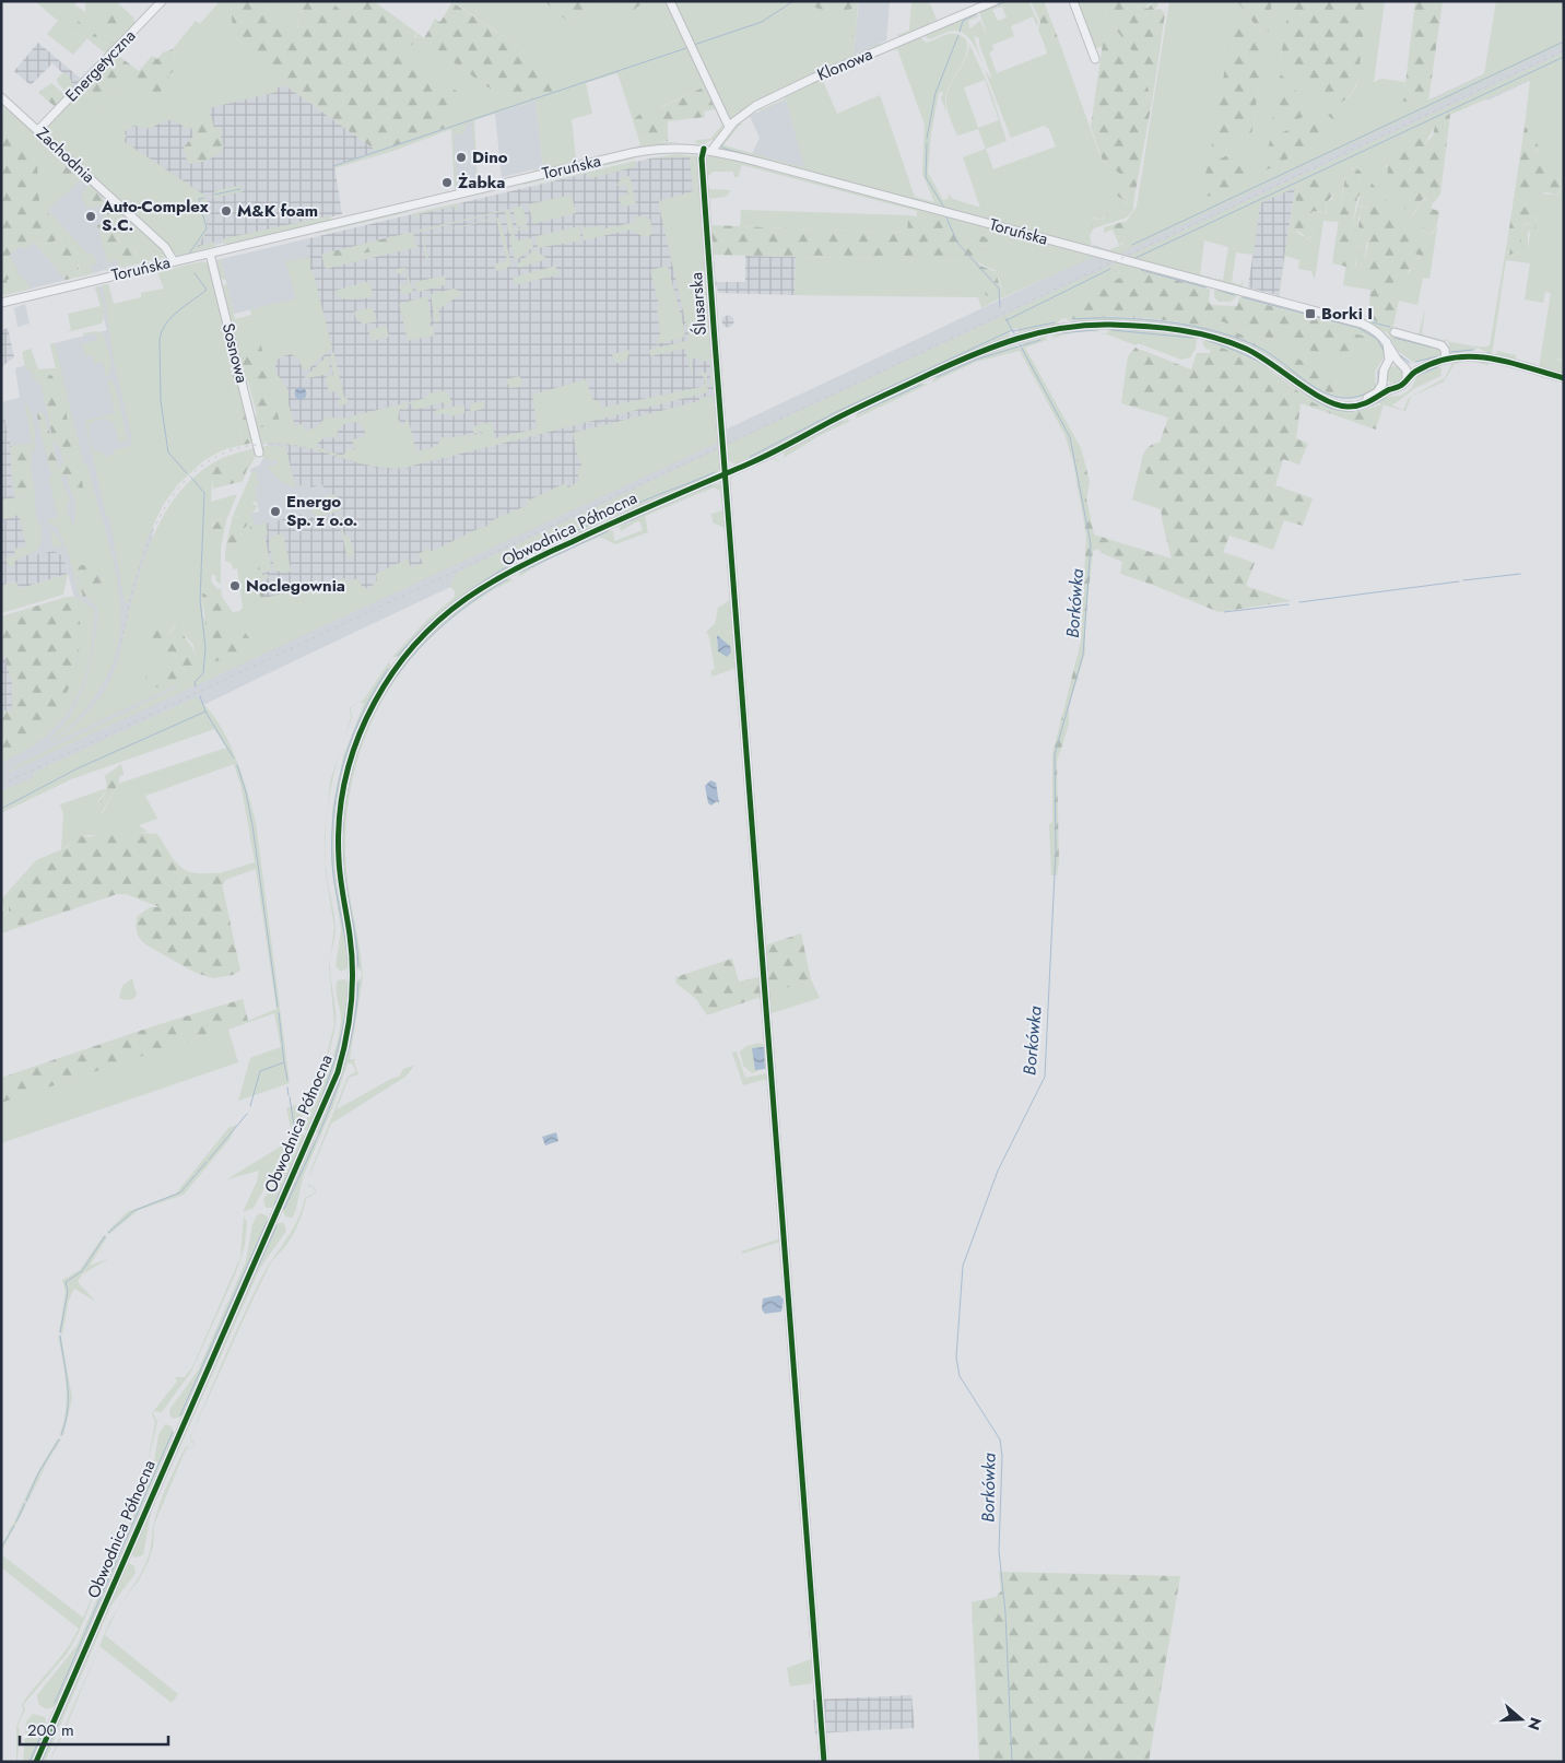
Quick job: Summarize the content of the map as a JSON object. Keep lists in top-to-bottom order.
{
  "streets": {
    "street": [
      "Klonowa",
      "Energetyczna",
      "Zachodnia",
      "Toruńska",
      "Ślusarska",
      "Sosnowa",
      "Obwodnica Północna"
    ]
  },
  "crossings": [
    ["Klonowa", "Toruńska"],
    ["Klonowa", "Ślusarska"],
    ["Energetyczna", "Zachodnia"],
    ["Zachodnia", "Toruńska"],
    ["Toruńska", "Ślusarska"],
    ["Toruńska", "Sosnowa"],
    ["Toruńska", "Obwodnica Północna"],
    ["Ślusarska", "Obwodnica Północna"]
  ],
  "water": ["Borkówka"],
  "places": {
    "other": [
      "Dino",
      "Żabka",
      "M&K foam",
      "Auto-Complex S.C.",
      "Energo Sp. z o.o.",
      "Noclegownia"
    ],
    "transit": ["Borki I"]
  },
  "scale_bar": "200 m",
  "north": "right"
}
